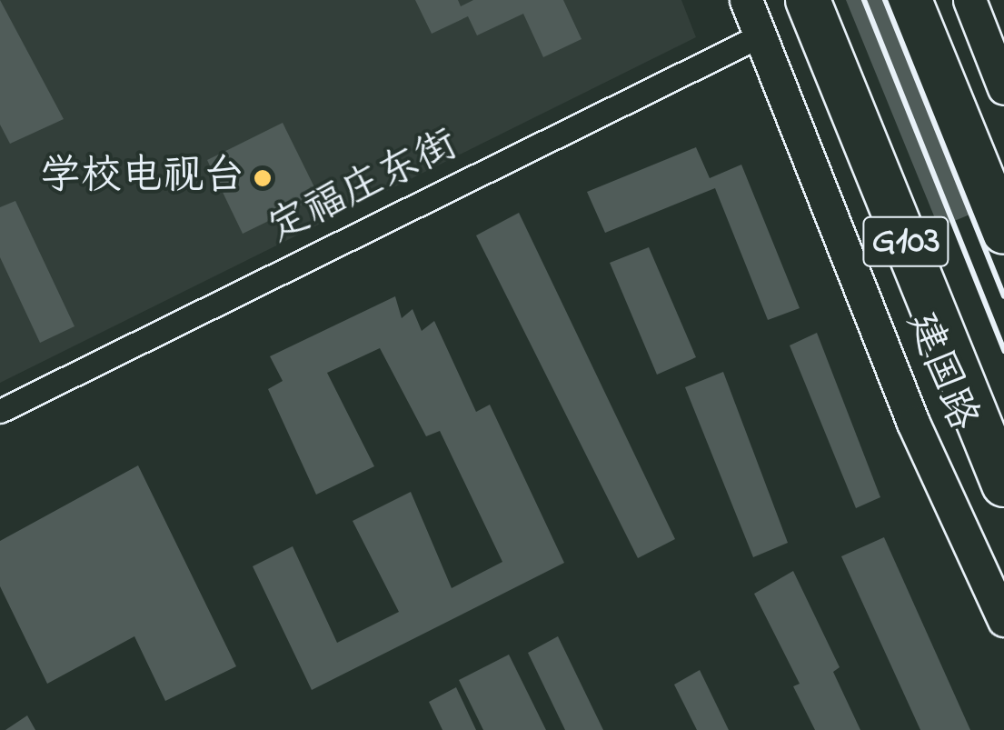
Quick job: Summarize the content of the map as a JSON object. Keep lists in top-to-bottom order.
{
  "streets": {
    "highway": ["G103"],
    "main road": ["建国路"],
    "street": ["定福庄东街"]
  },
  "crossings": [
    ["定福庄东街", "建国路"]
  ],
  "places": ["学校电视台"]
}
